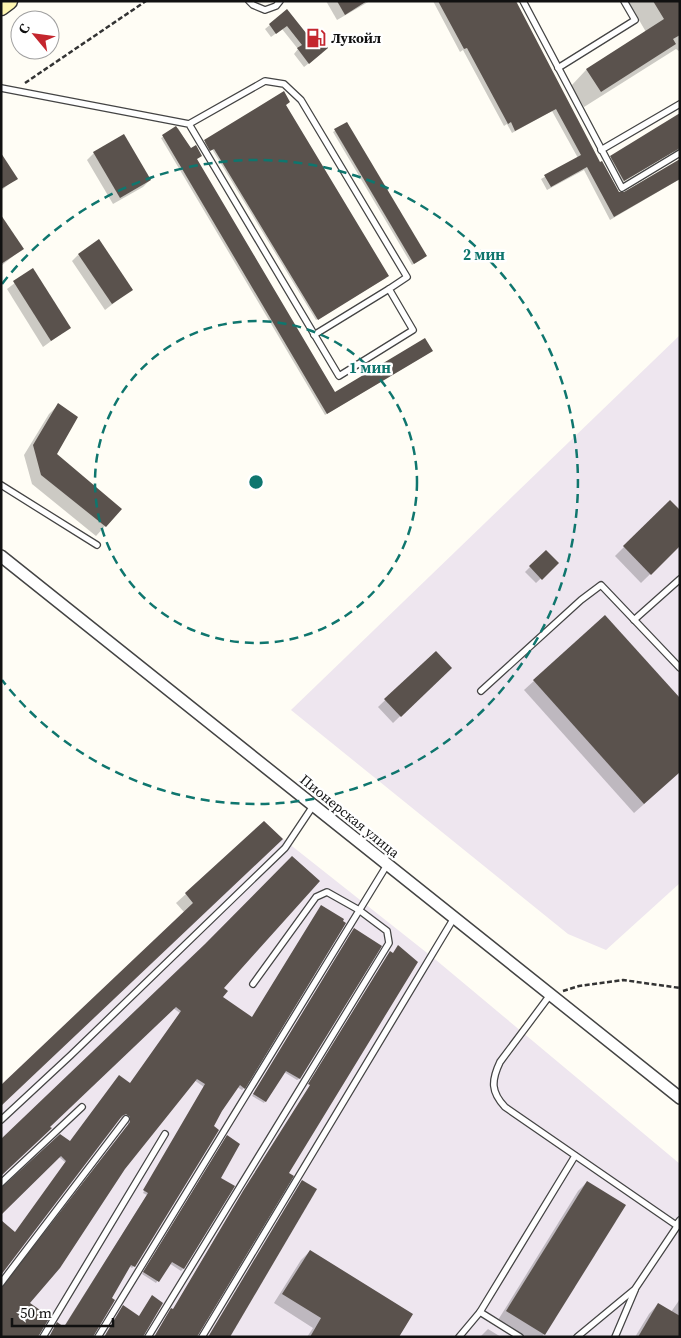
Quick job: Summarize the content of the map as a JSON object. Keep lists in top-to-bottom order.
{
  "streets": {
    "street": ["Пионерская улица"]
  },
  "places": {
    "fuel station": ["Лукойл"]
  },
  "scale_bar": "50 m",
  "north": "top left",
  "rings": ["2 мин", "1 мин"]
}
